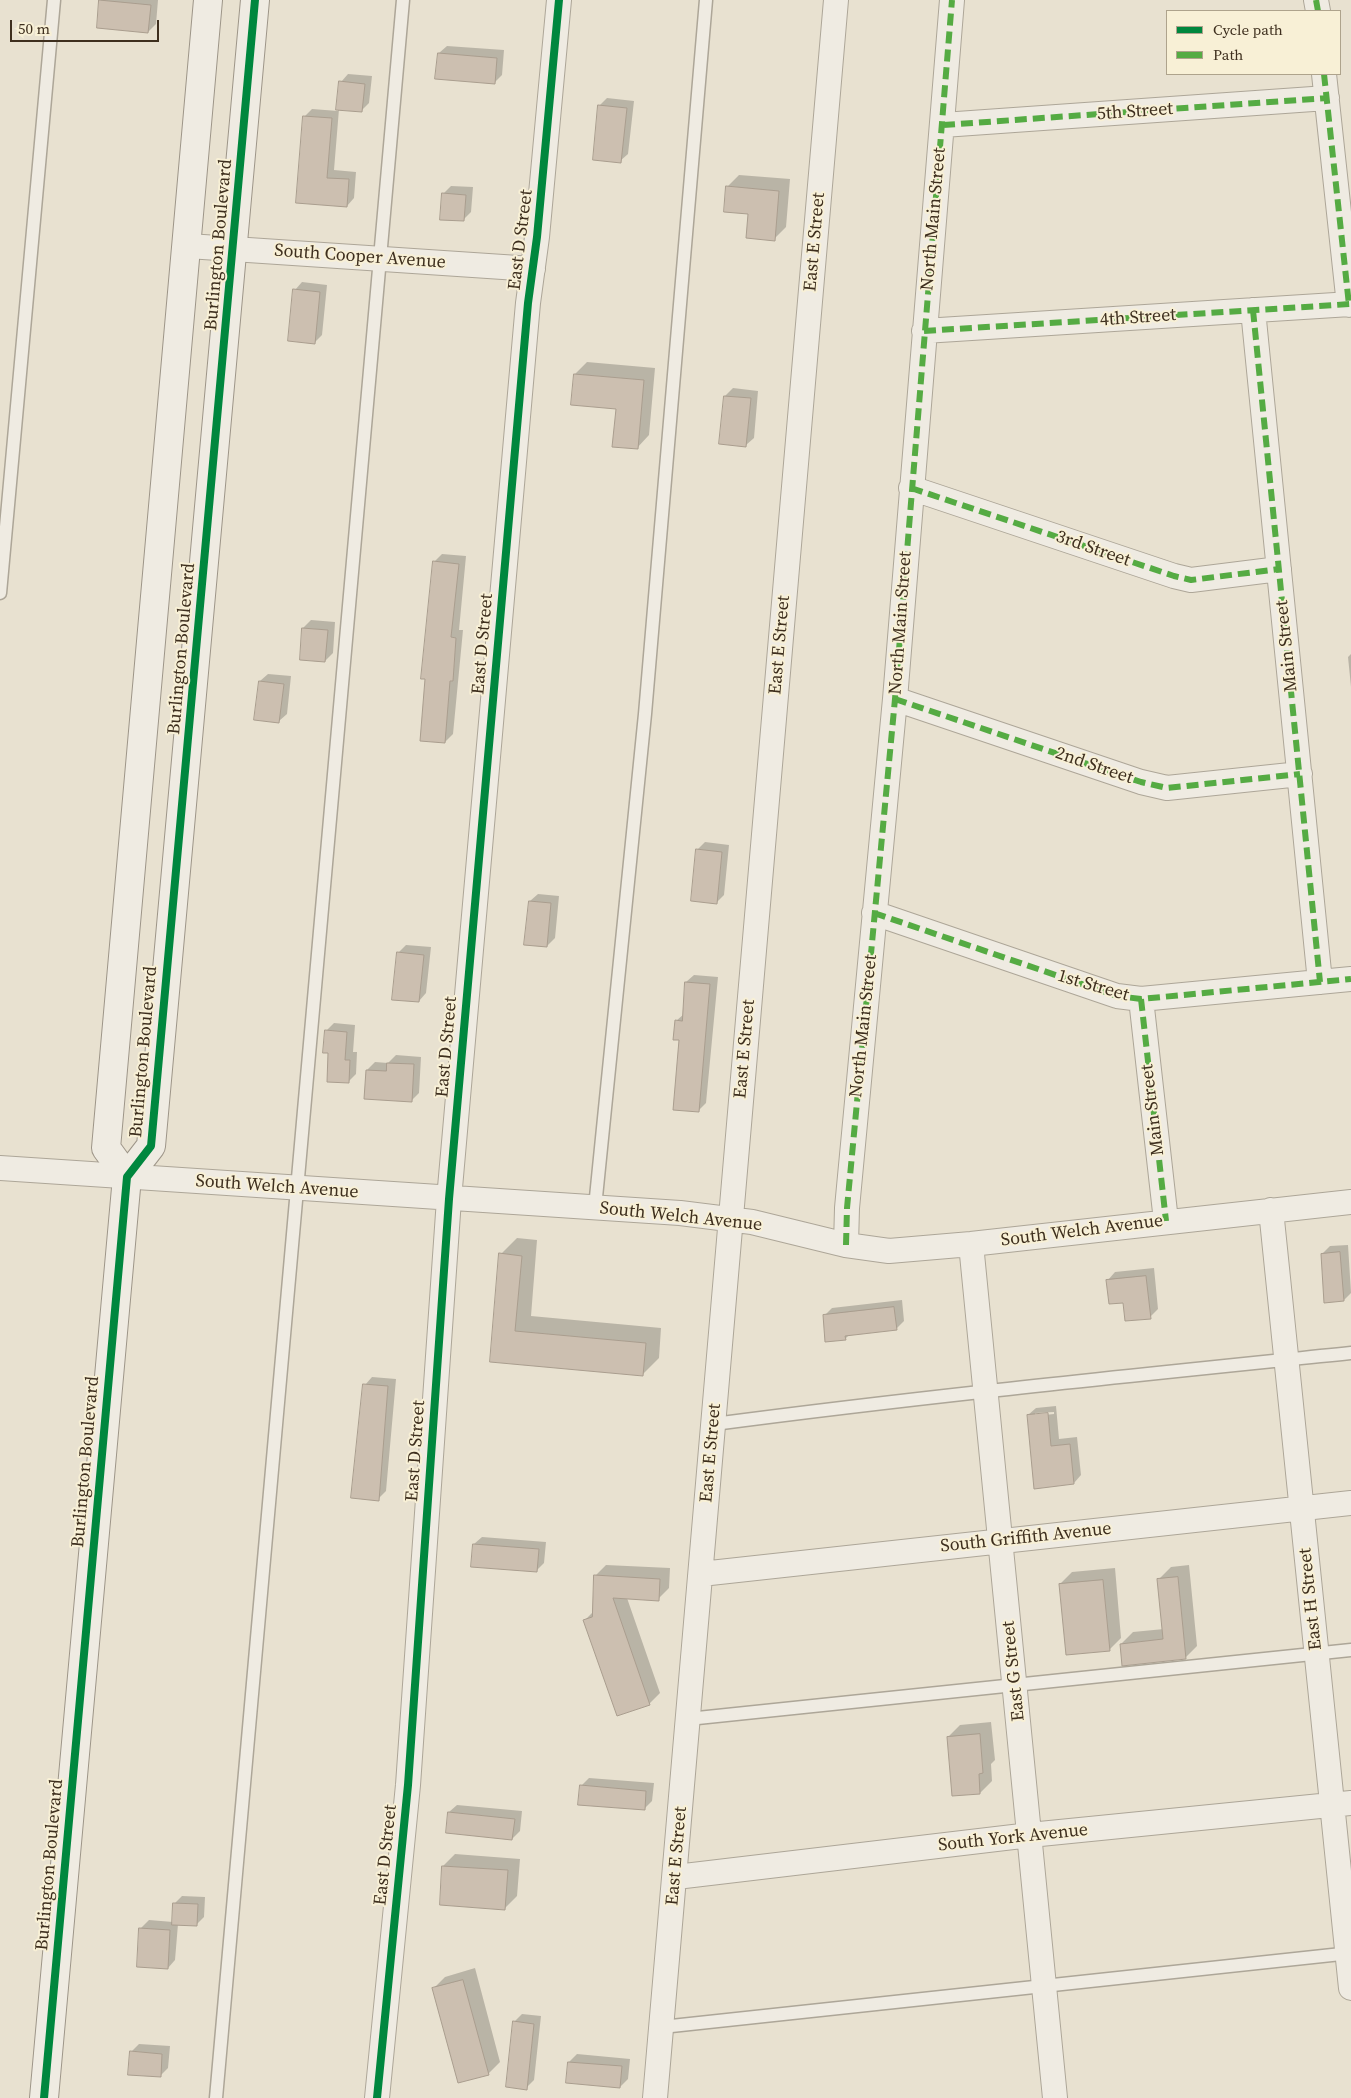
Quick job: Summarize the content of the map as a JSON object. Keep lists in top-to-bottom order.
{
  "streets": {
    "street": [
      "5th Street",
      "North Main Street",
      "East D Street",
      "East E Street",
      "Burlington Boulevard",
      "South Cooper Avenue",
      "4th Street",
      "3rd Street",
      "Main Street",
      "2nd Street",
      "1st Street",
      "South Welch Avenue",
      "South Griffith Avenue",
      "East H Street",
      "East G Street",
      "South York Avenue"
    ]
  },
  "crossings": [
    ["5th Street", "North Main Street"],
    ["North Main Street", "4th Street"],
    ["North Main Street", "3rd Street"],
    ["North Main Street", "2nd Street"],
    ["North Main Street", "1st Street"],
    ["North Main Street", "South Welch Avenue"],
    ["East D Street", "South Cooper Avenue"],
    ["East D Street", "South Welch Avenue"],
    ["East E Street", "South Welch Avenue"],
    ["East E Street", "South Griffith Avenue"],
    ["East E Street", "South York Avenue"],
    ["Burlington Boulevard", "South Cooper Avenue"],
    ["Burlington Boulevard", "South Welch Avenue"],
    ["4th Street", "Main Street"],
    ["3rd Street", "Main Street"],
    ["Main Street", "2nd Street"],
    ["Main Street", "1st Street"],
    ["Main Street", "South Welch Avenue"],
    ["South Welch Avenue", "East H Street"],
    ["South Welch Avenue", "East G Street"],
    ["South Griffith Avenue", "East H Street"],
    ["South Griffith Avenue", "East G Street"],
    ["East H Street", "South York Avenue"],
    ["East G Street", "South York Avenue"]
  ],
  "legend": ["Cycle path", "Path"],
  "scale_bar": "50 m"
}
